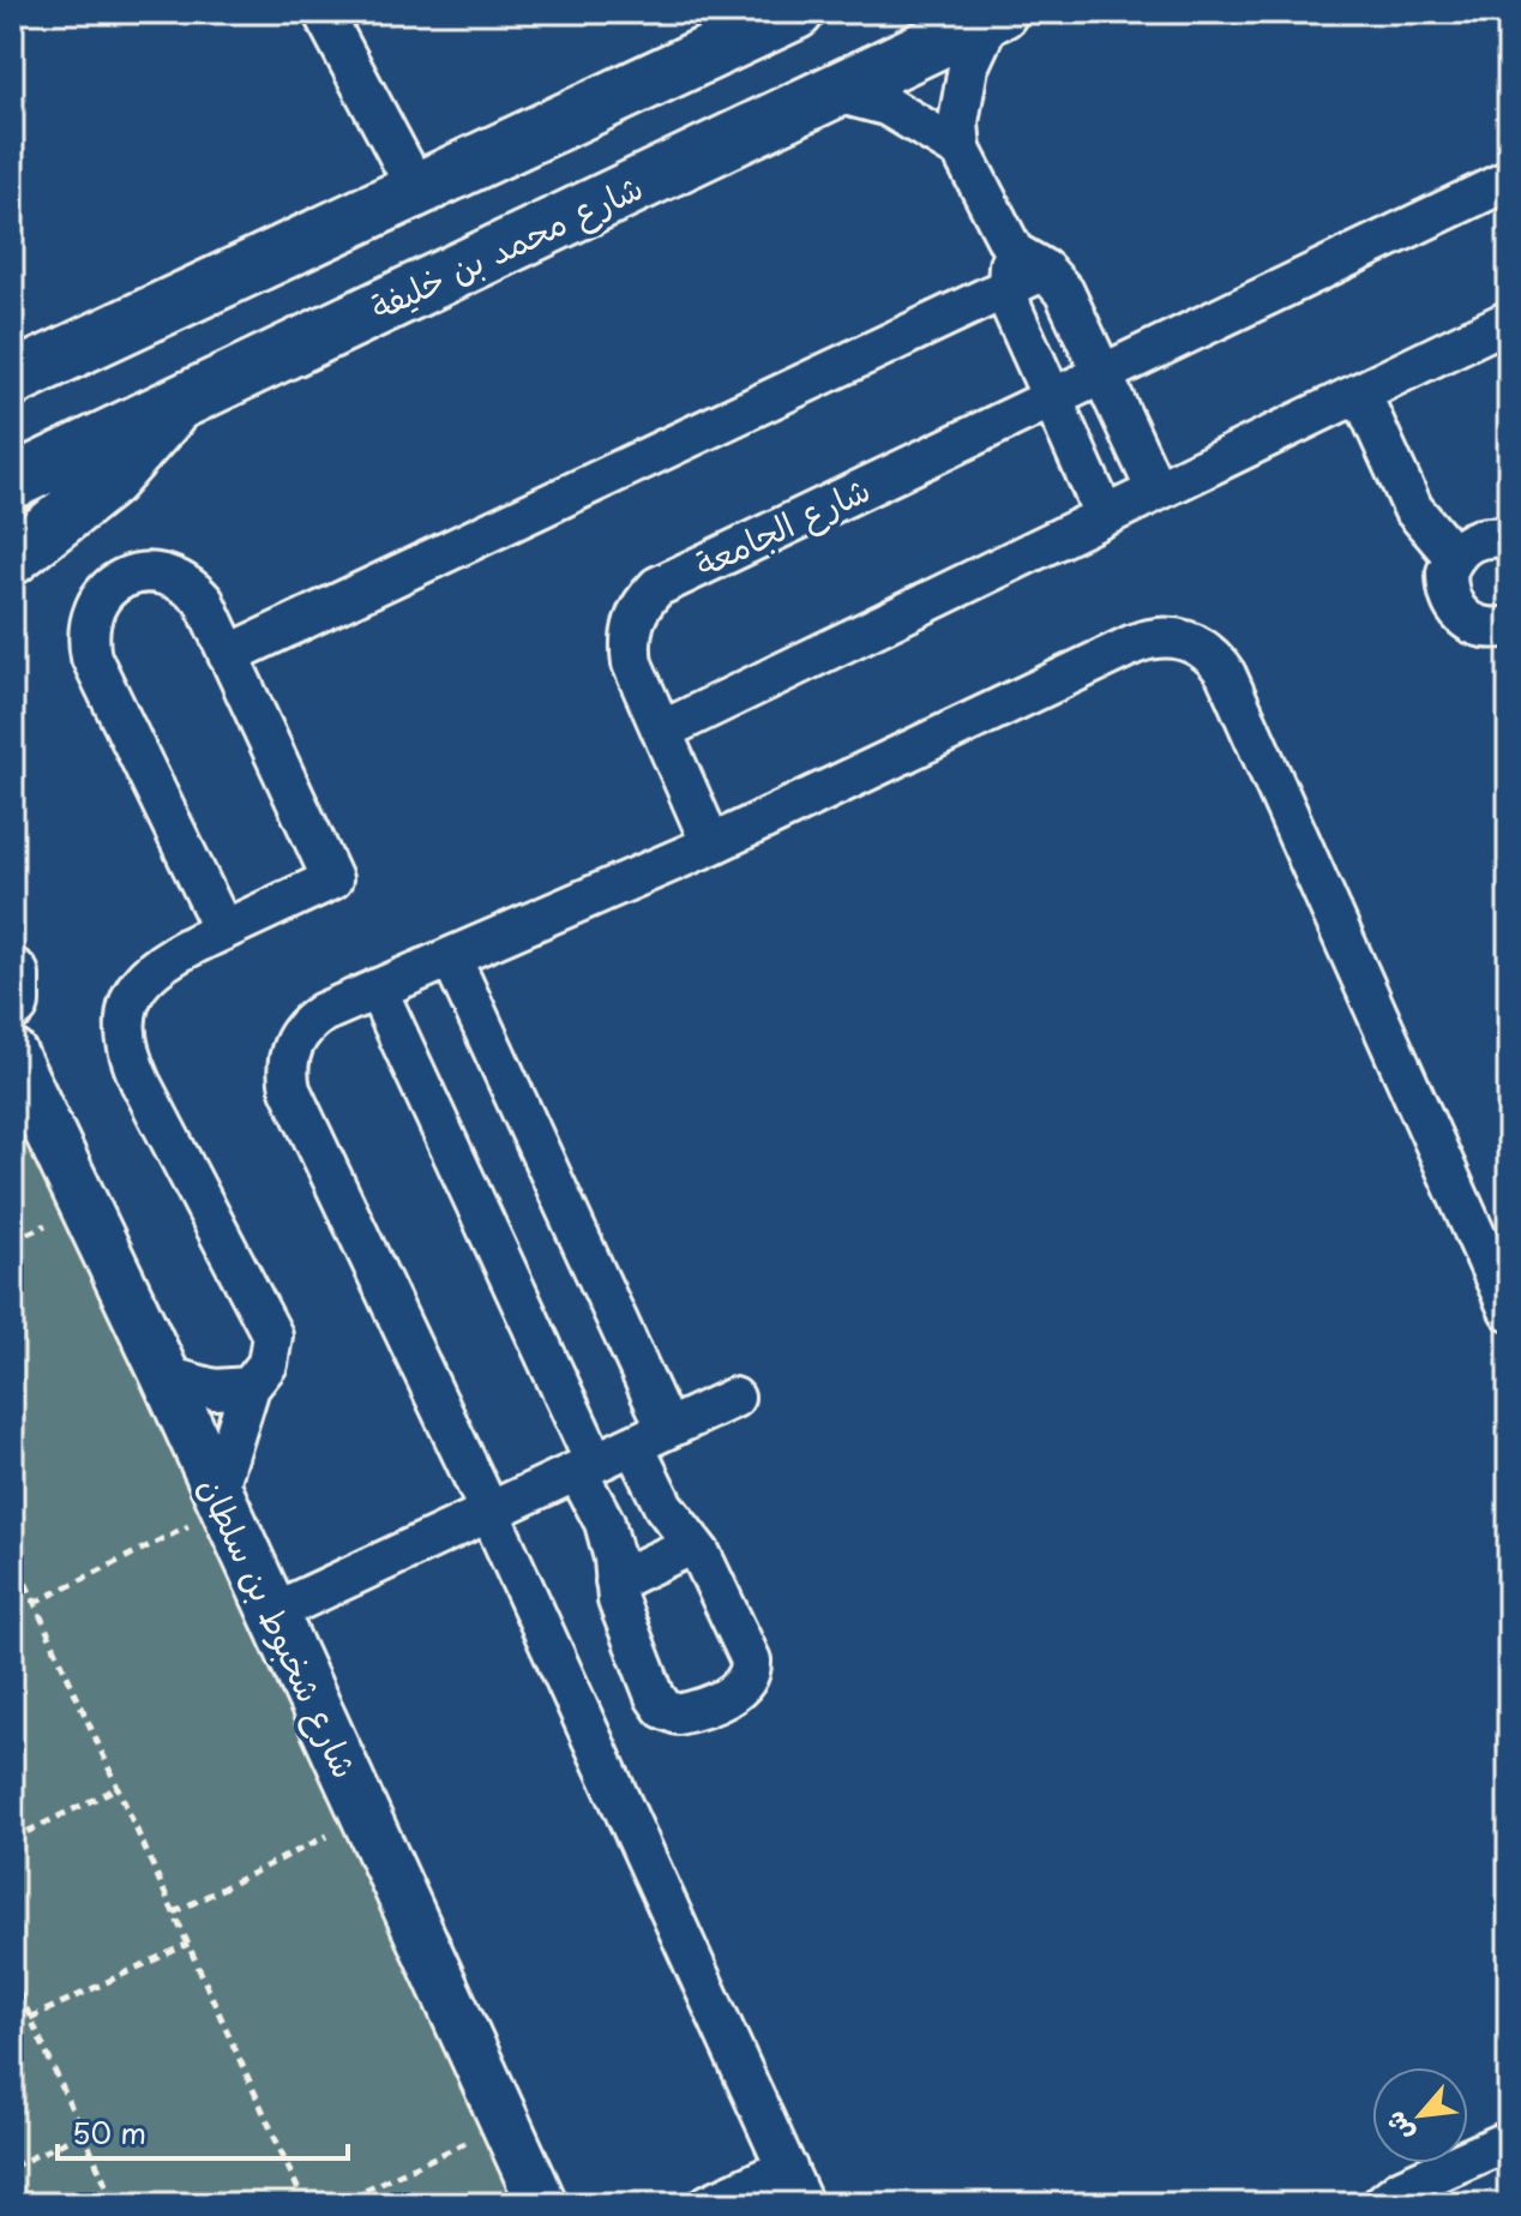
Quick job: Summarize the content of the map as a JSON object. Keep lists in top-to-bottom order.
{
  "streets": {
    "highway": ["شارع محمد بن خليفة"],
    "main road": ["شارع شخبوط بن سلطان"],
    "street": ["شارع الجامعة"]
  },
  "scale_bar": "50 m",
  "north": "bottom left"
}
